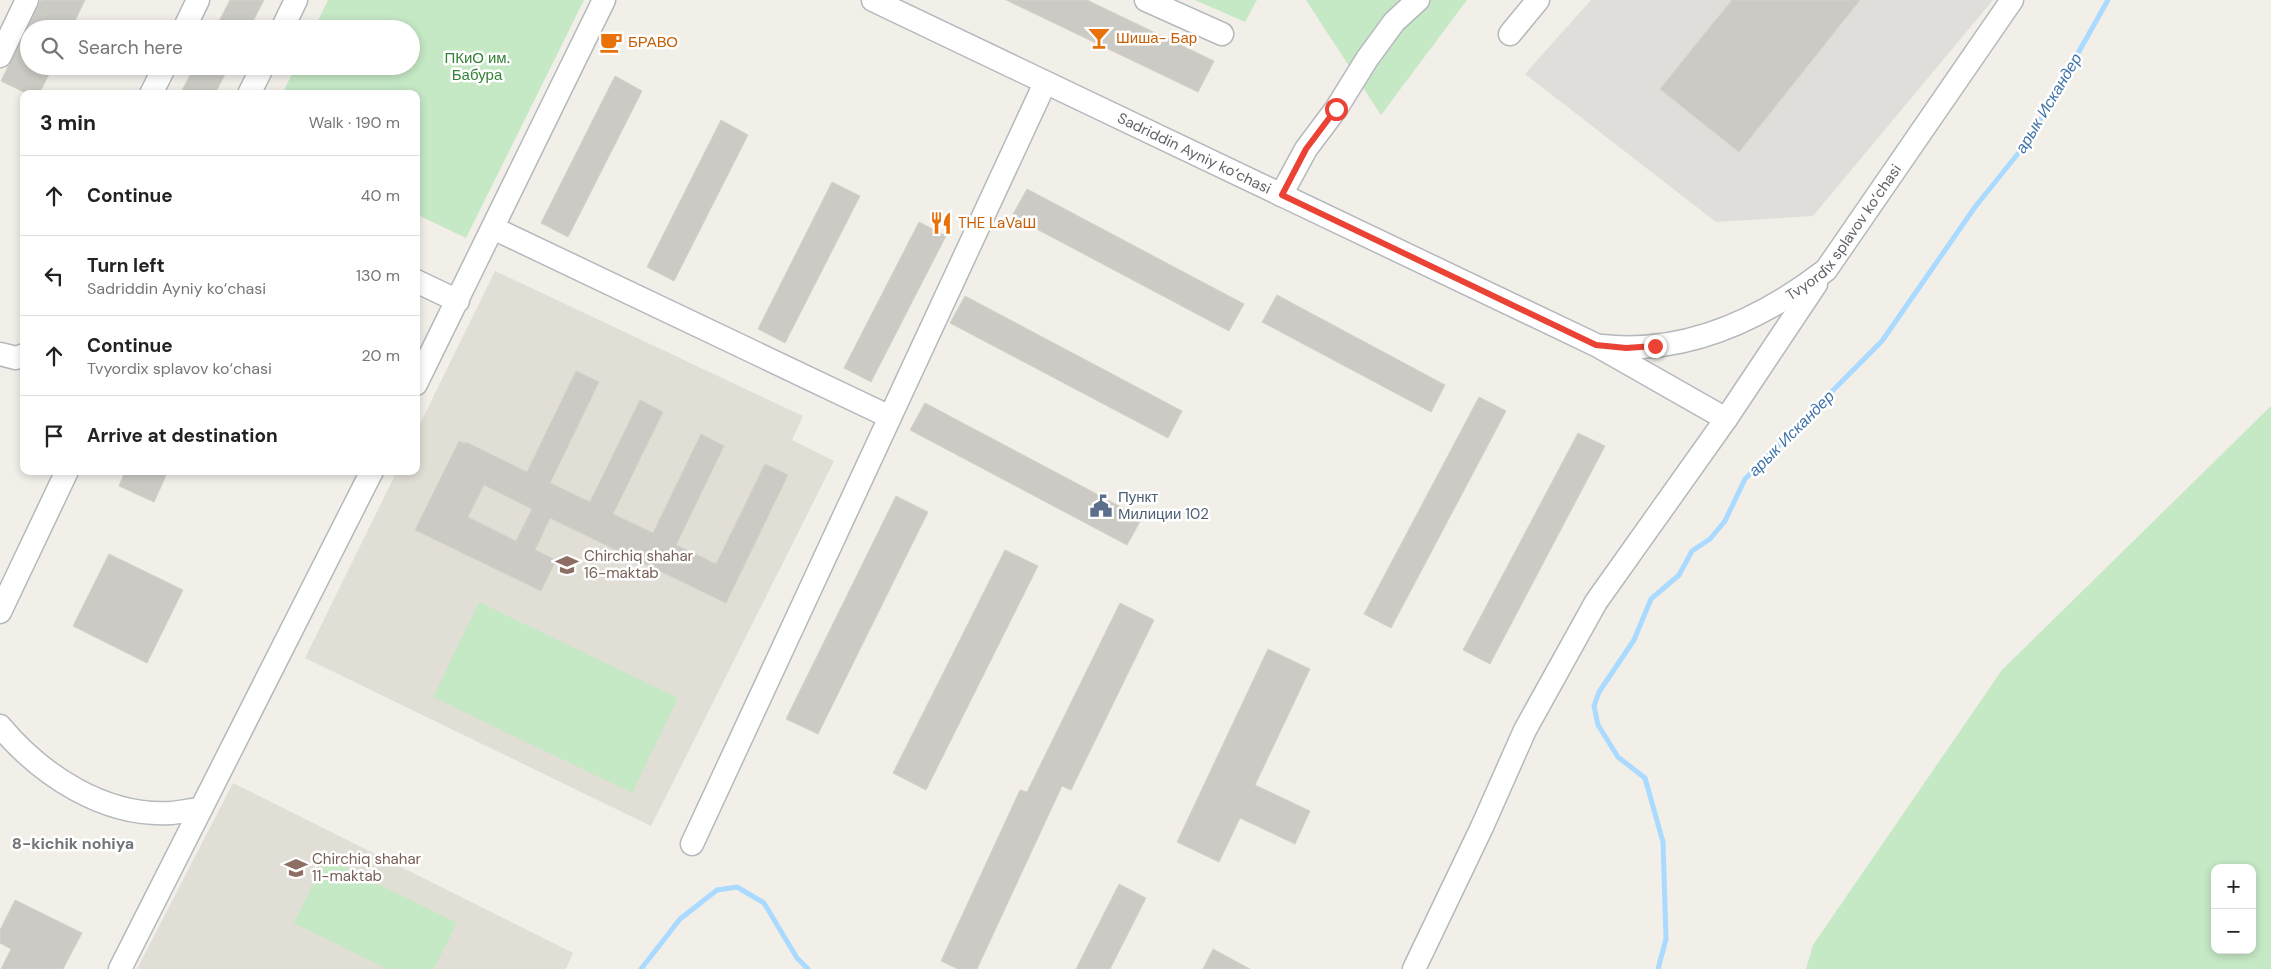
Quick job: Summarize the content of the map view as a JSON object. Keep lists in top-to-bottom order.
{
  "streets": {
    "street": ["Sadriddin Ayniy ko‘chasi", "Tvyordix splavov ko‘chasi"]
  },
  "crossings": [
    ["Sadriddin Ayniy ko‘chasi", "Tvyordix splavov ko‘chasi"]
  ],
  "districts": ["8-kichik nohiya"],
  "water": ["арык Искандер"],
  "parks": ["ПКиО им. Бабура"],
  "places": {
    "bar": ["Шиша- Бар"],
    "cafe": ["БРАВО"],
    "restaurant": ["THE LaVaШ"],
    "public building": ["Пункт Милиции 102"],
    "school or university": ["Chirchiq shahar 16-maktab", "Chirchiq shahar 11-maktab"]
  },
  "page": {
    "search": "Search here",
    "heading": ["3 min", "Walk · 190 m"],
    "list": [
      ["Continue", "40 m"],
      ["Turn left", "Sadriddin Ayniy ko‘chasi", "130 m"],
      ["Continue", "Tvyordix splavov ko‘chasi", "20 m"],
      "Arrive at destination"
    ],
    "map_buttons": ["+", "−"]
  }
}
